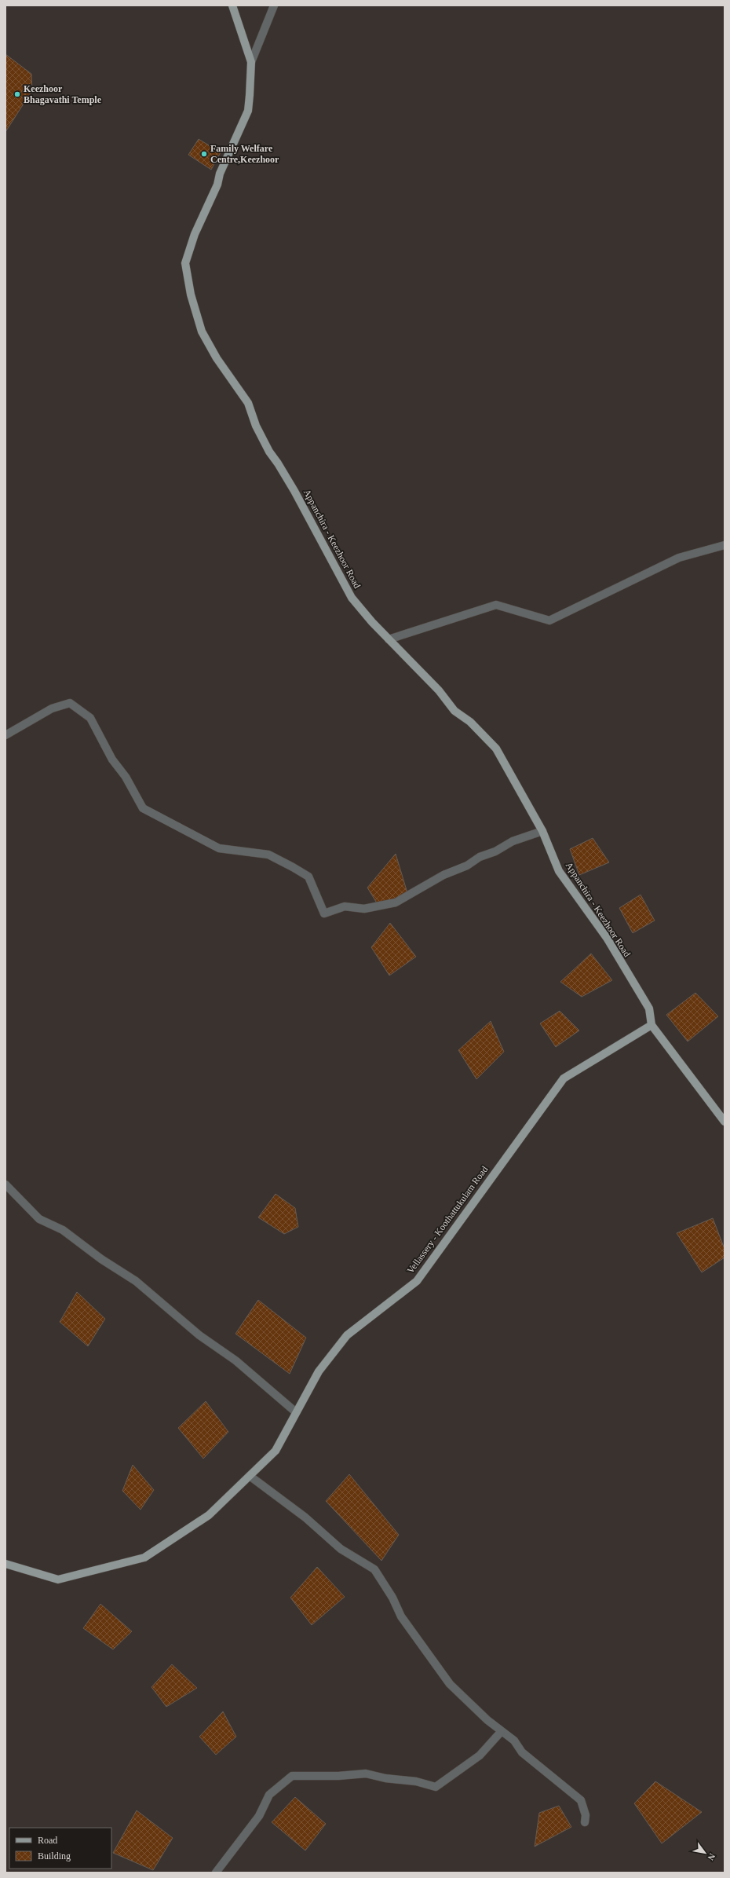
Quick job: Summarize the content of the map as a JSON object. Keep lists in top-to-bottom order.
{
  "streets": {
    "main road": ["Appanchira - Keezhoor Road", "Vellassery - Koothattukulam Road"]
  },
  "crossings": [
    ["Appanchira - Keezhoor Road", "Vellassery - Koothattukulam Road"]
  ],
  "places": ["Keezhoor Bhagavathi Temple", "Family Welfare Centre,Keezhoor"],
  "legend": ["Road", "Building"],
  "north": "bottom right"
}
